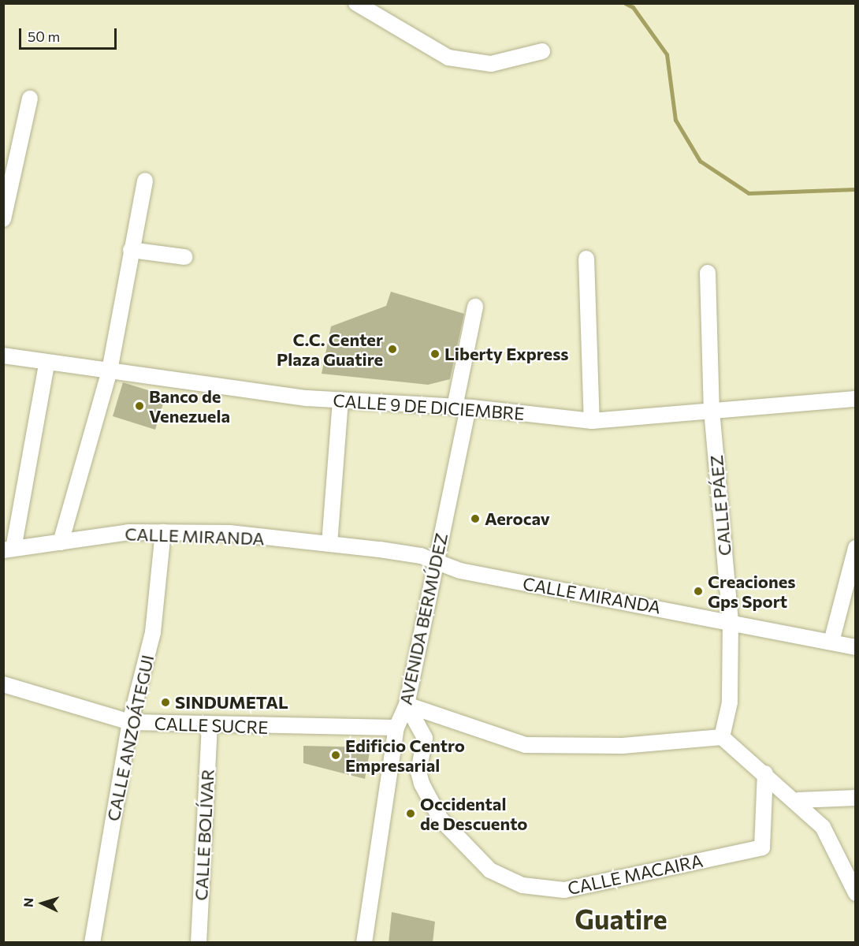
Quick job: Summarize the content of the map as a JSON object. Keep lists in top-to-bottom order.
{
  "streets": {
    "street": [
      "CALLE 9 DE DICIEMBRE",
      "CALLE PÁEZ",
      "CALLE MIRANDA",
      "AVENIDA BERMÚDEZ",
      "CALLE SUCRE",
      "CALLE ANZOÁTEGUI",
      "CALLE BOLÍVAR",
      "CALLE MACAIRA"
    ]
  },
  "crossings": [
    ["CALLE 9 DE DICIEMBRE", "CALLE PÁEZ"],
    ["CALLE 9 DE DICIEMBRE", "AVENIDA BERMÚDEZ"],
    ["CALLE PÁEZ", "CALLE MIRANDA"],
    ["CALLE MIRANDA", "AVENIDA BERMÚDEZ"],
    ["CALLE MIRANDA", "CALLE ANZOÁTEGUI"],
    ["AVENIDA BERMÚDEZ", "CALLE SUCRE"],
    ["AVENIDA BERMÚDEZ", "CALLE MACAIRA"],
    ["CALLE SUCRE", "CALLE ANZOÁTEGUI"],
    ["CALLE SUCRE", "CALLE BOLÍVAR"]
  ],
  "districts": ["Guatire"],
  "places": [
    "C.C. Center Plaza Guatire",
    "Liberty Express",
    "Banco de Venezuela",
    "Aerocav",
    "Creaciones Gps Sport",
    "SINDUMETAL",
    "Edificio Centro Empresarial",
    "Occidental de Descuento"
  ],
  "scale_bar": "50 m",
  "north": "left"
}
